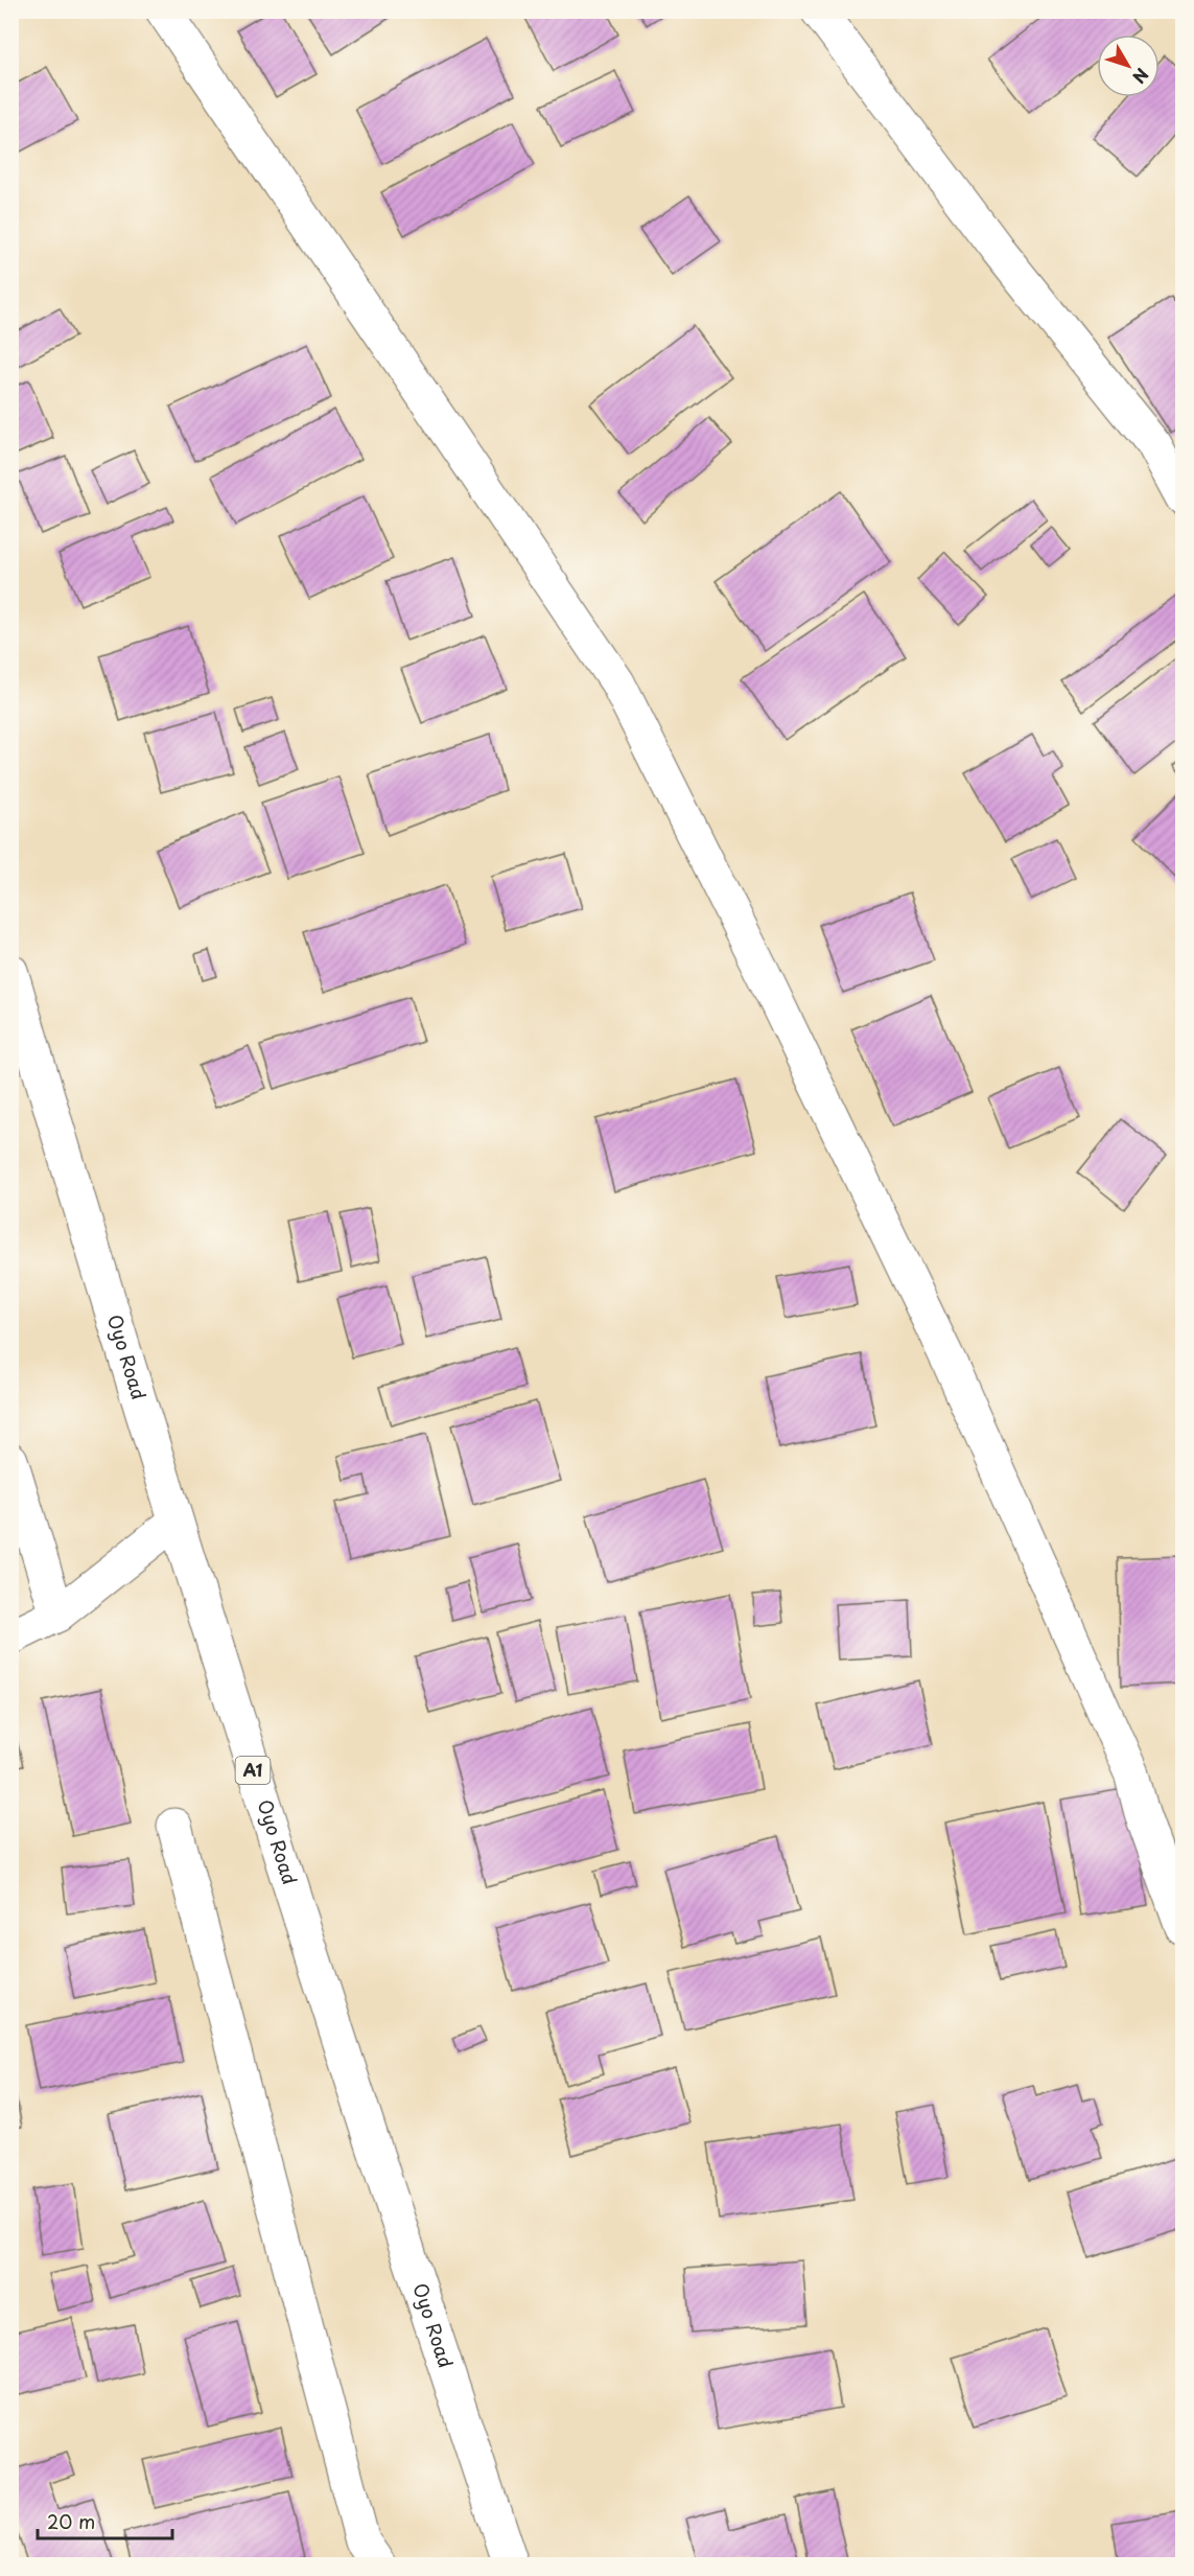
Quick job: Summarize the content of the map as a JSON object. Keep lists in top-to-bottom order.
{
  "streets": {
    "main road": ["Oyo Road", "A1"]
  },
  "scale_bar": "20 m",
  "north": "bottom right"
}
